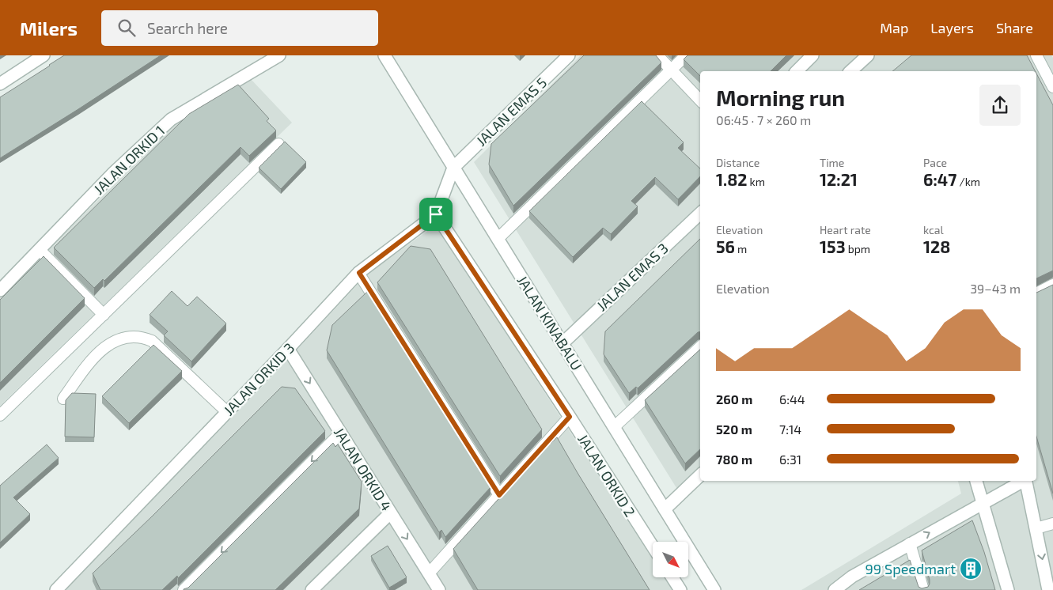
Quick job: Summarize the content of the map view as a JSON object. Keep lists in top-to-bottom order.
{
  "streets": {
    "street": [
      "JALAN EMAS 5",
      "JALAN ORKID 1",
      "JALAN EMAS 3",
      "JALAN KINABALU",
      "JALAN ORKID 3",
      "JALAN ORKID 4",
      "JALAN ORKID 2"
    ]
  },
  "crossings": [
    ["JALAN EMAS 5", "JALAN KINABALU"],
    ["JALAN EMAS 3", "JALAN KINABALU"],
    ["JALAN ORKID 3", "JALAN ORKID 4"],
    ["JALAN ORKID 3", "JALAN ORKID 2"]
  ],
  "one_way": ["JALAN ORKID 4"],
  "places": {
    "building": ["99 Speedmart"]
  },
  "north": "bottom right",
  "page": {
    "header": "Milers",
    "search": "Search here",
    "nav": ["Map", "Layers", "Share"],
    "heading": ["Morning run", "06:45 · 7 × 260 m"],
    "stats": [
      ["Distance", "1.82 km"],
      ["Time", "12:21"],
      ["Pace", "6:47 /km"],
      ["Elevation", "56 m"],
      ["Heart rate", "153 bpm"],
      ["kcal", "128"]
    ],
    "chart": ["Elevation", "39–43 m"],
    "list": [
      {
        "name": "260 m",
        "note": "6:44"
      },
      {
        "name": "520 m",
        "note": "7:14"
      },
      {
        "name": "780 m",
        "note": "6:31"
      }
    ]
  }
}
